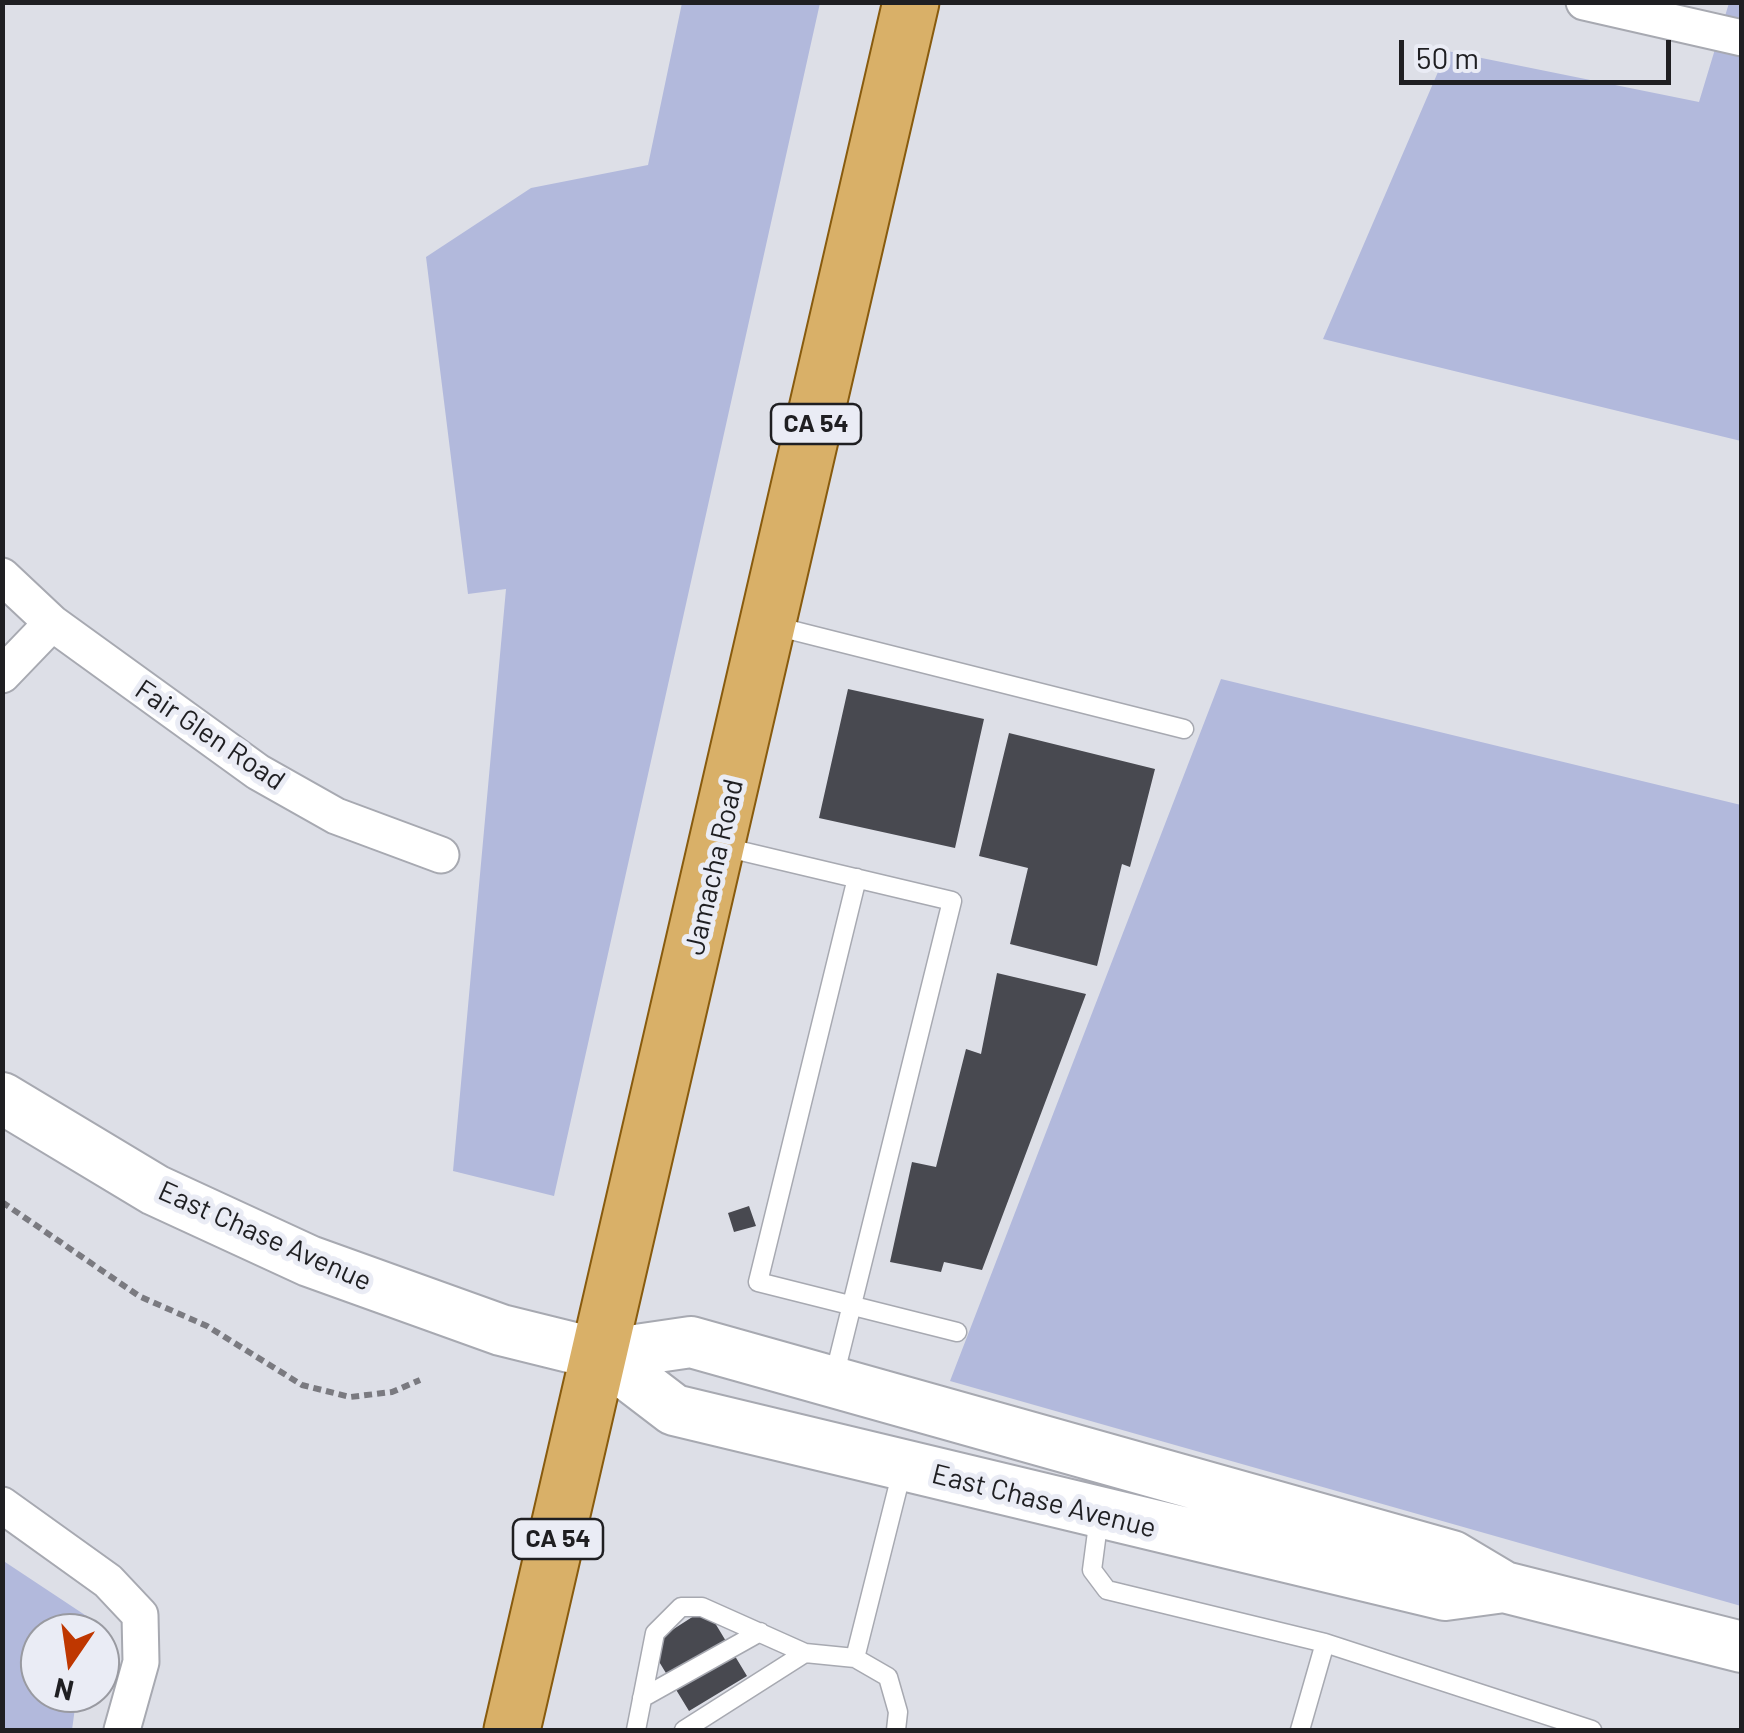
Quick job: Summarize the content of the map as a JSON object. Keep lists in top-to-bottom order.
{
  "streets": {
    "main road": ["CA 54", "Jamacha Road", "East Chase Avenue"],
    "street": ["Fair Glen Road"]
  },
  "crossings": [
    ["Jamacha Road", "East Chase Avenue"]
  ],
  "scale_bar": "50 m",
  "north": "bottom"
}
